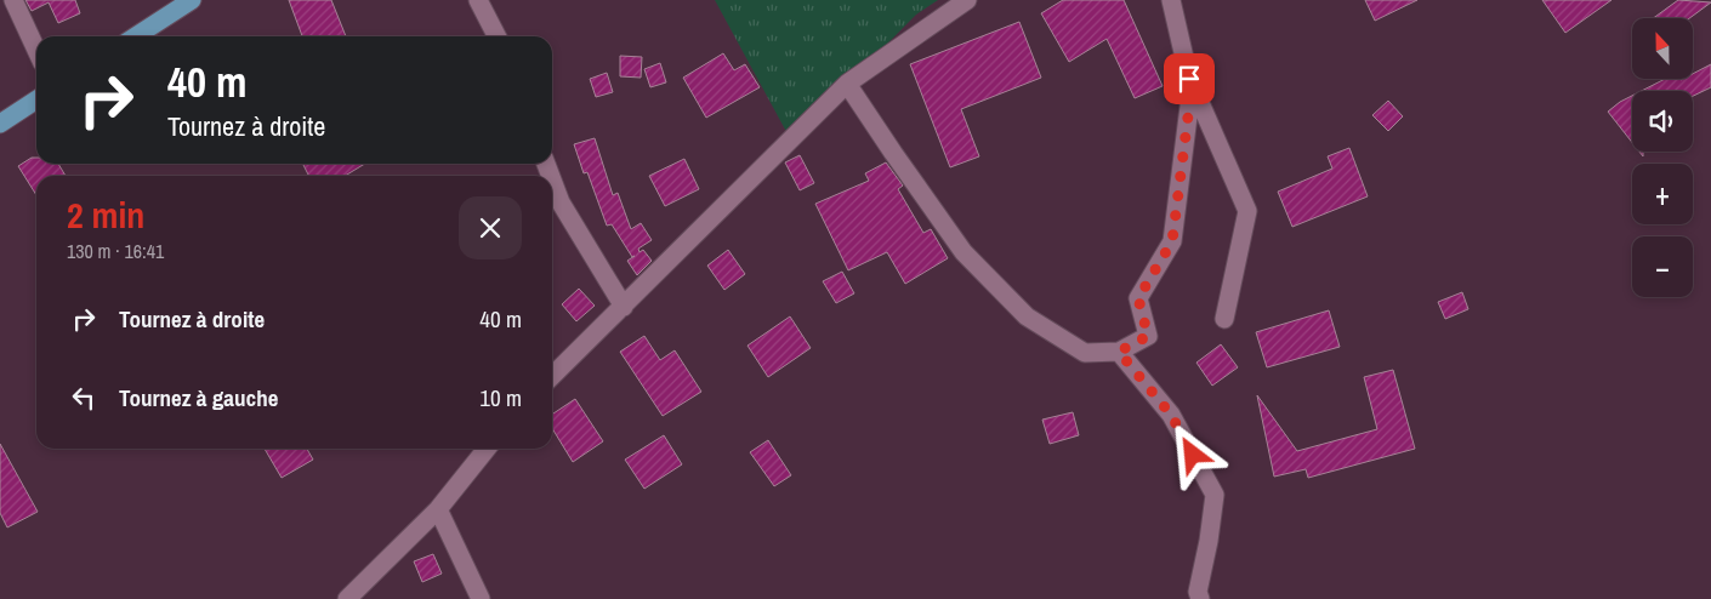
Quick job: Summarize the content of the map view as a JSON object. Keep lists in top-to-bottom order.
{
  "north": "top",
  "page": {
    "map_buttons": ["+", "−"],
    "turn": ["40 m", "Tournez à droite"],
    "heading": ["2 min", "130 m · 16:41"],
    "list": [
      {
        "name": "Tournez à droite",
        "value": "40 m"
      },
      {
        "name": "Tournez à gauche",
        "value": "10 m"
      }
    ]
  }
}
